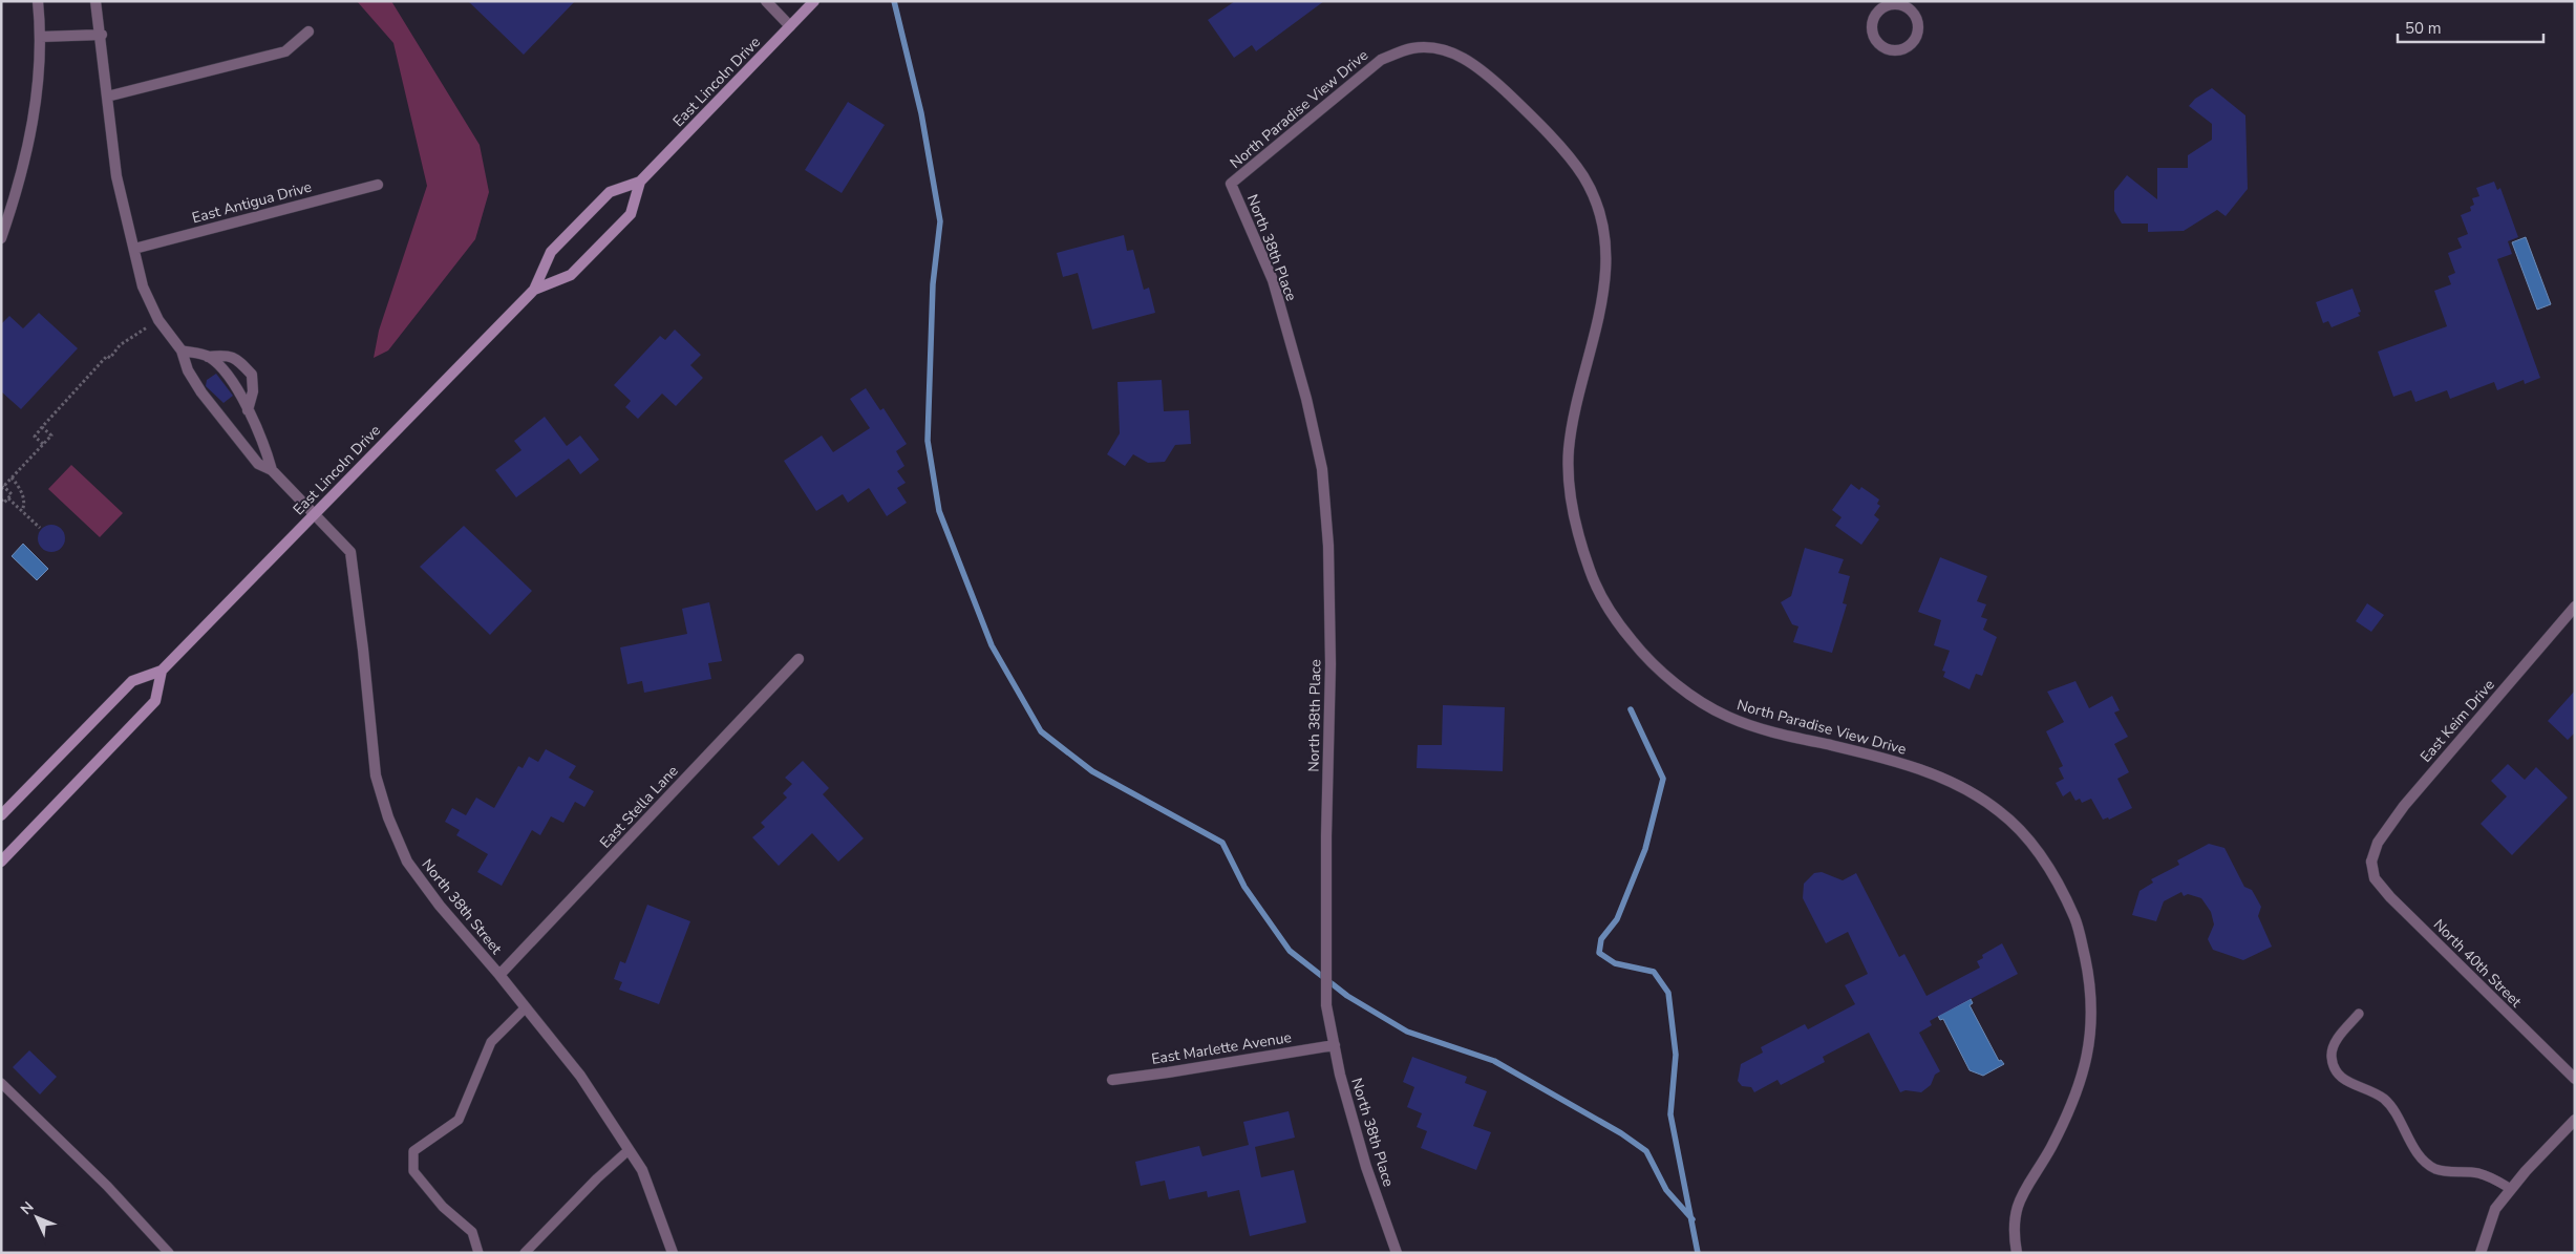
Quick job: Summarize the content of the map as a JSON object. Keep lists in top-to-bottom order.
{
  "streets": {
    "main road": ["East Lincoln Drive"],
    "street": [
      "North Paradise View Drive",
      "East Antigua Drive",
      "North 38th Place",
      "East Keim Drive",
      "East Stella Lane",
      "North 38th Street",
      "North 40th Street",
      "East Marlette Avenue"
    ]
  },
  "crossings": [
    ["East Lincoln Drive", "North 38th Street"],
    ["North Paradise View Drive", "North 38th Place"],
    ["North 38th Place", "East Marlette Avenue"],
    ["East Keim Drive", "North 40th Street"],
    ["East Stella Lane", "North 38th Street"]
  ],
  "scale_bar": "50 m",
  "north": "top left"
}
